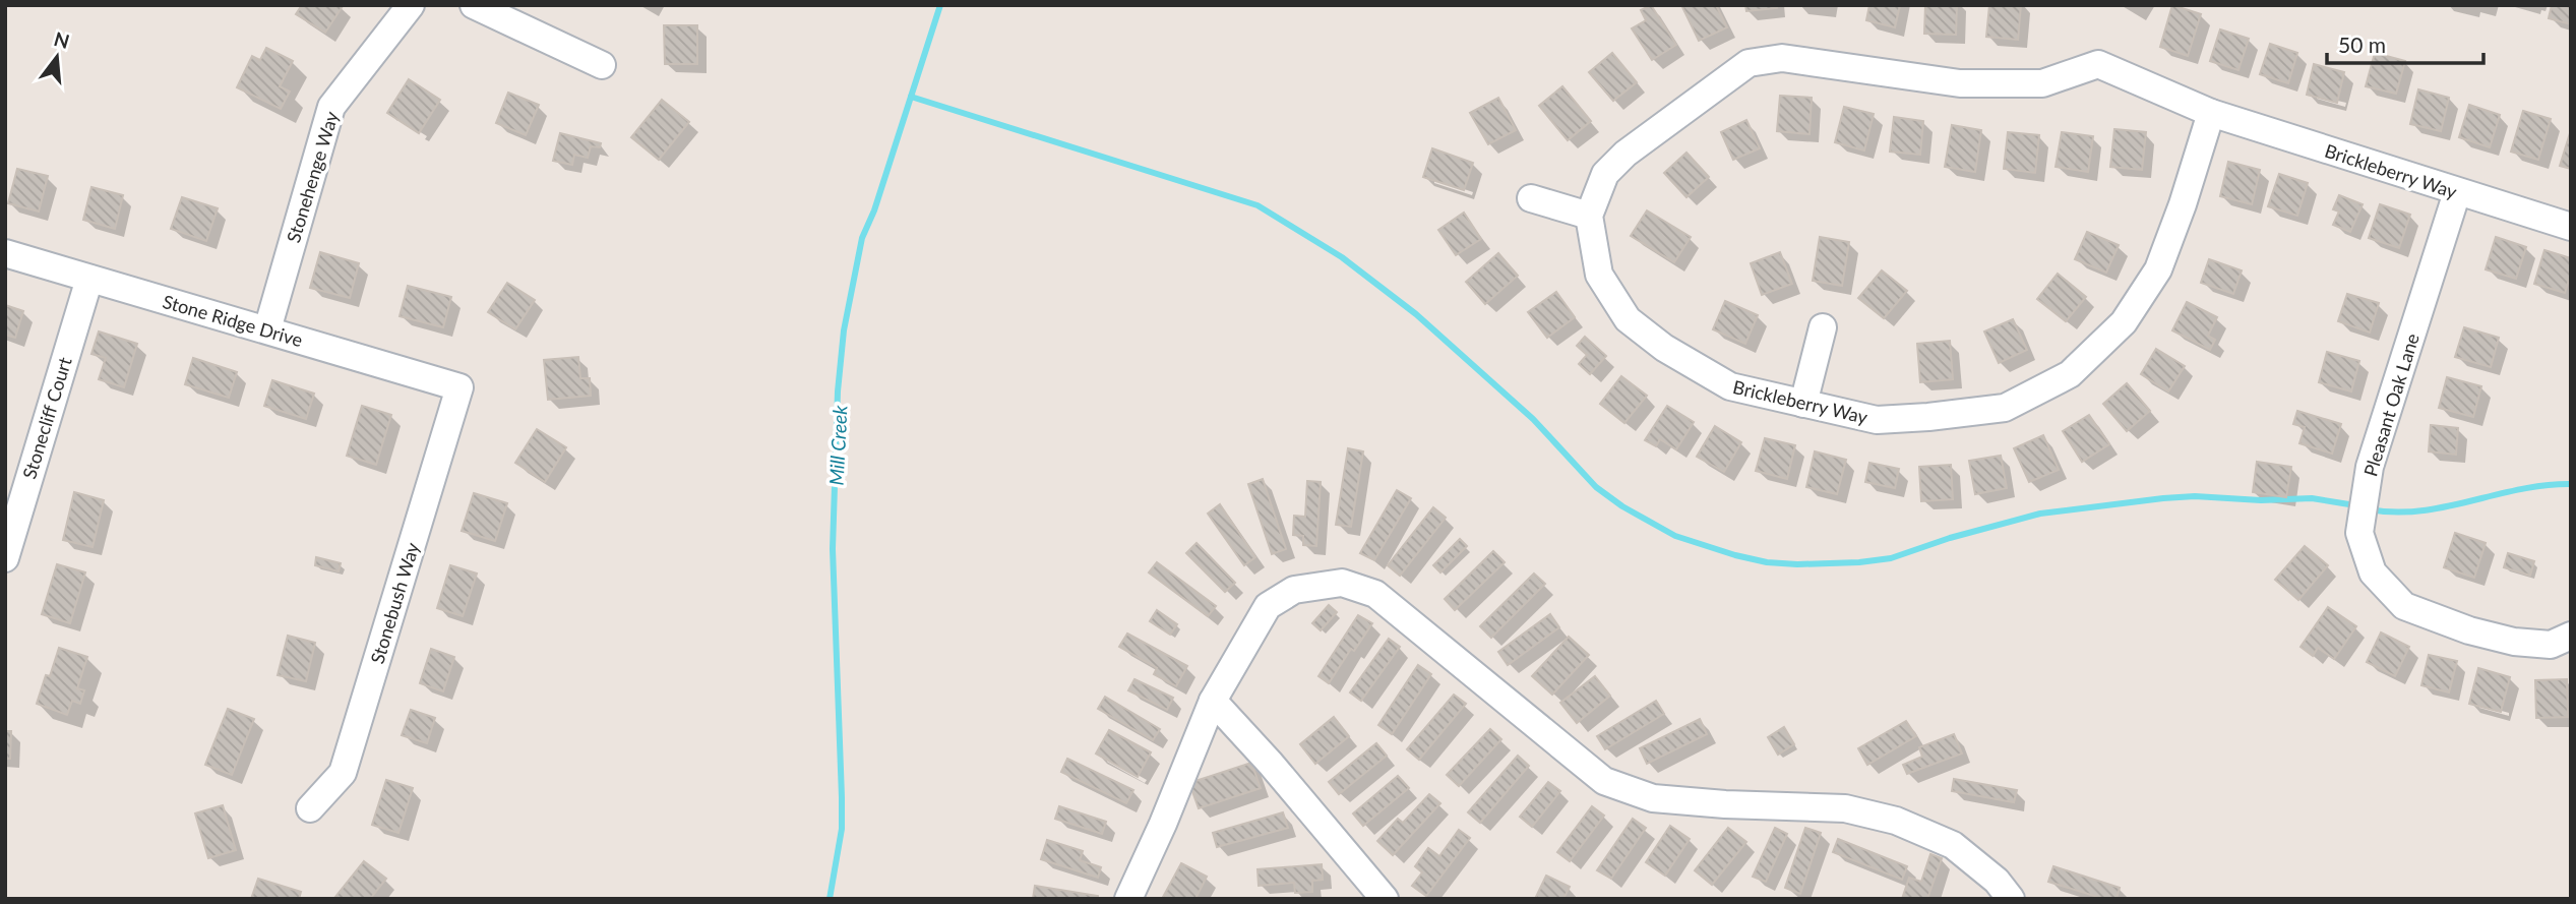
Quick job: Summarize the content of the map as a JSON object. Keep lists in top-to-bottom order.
{
  "streets": {
    "street": [
      "Brickleberry Way",
      "Stonehenge Way",
      "Stone Ridge Drive",
      "Pleasant Oak Lane",
      "Stonecliff Court",
      "Stonebush Way"
    ]
  },
  "crossings": [
    ["Brickleberry Way", "Pleasant Oak Lane"],
    ["Stonehenge Way", "Stone Ridge Drive"],
    ["Stone Ridge Drive", "Stonecliff Court"],
    ["Stone Ridge Drive", "Stonebush Way"]
  ],
  "water": ["Mill Creek"],
  "scale_bar": "50 m",
  "north": "top"
}
